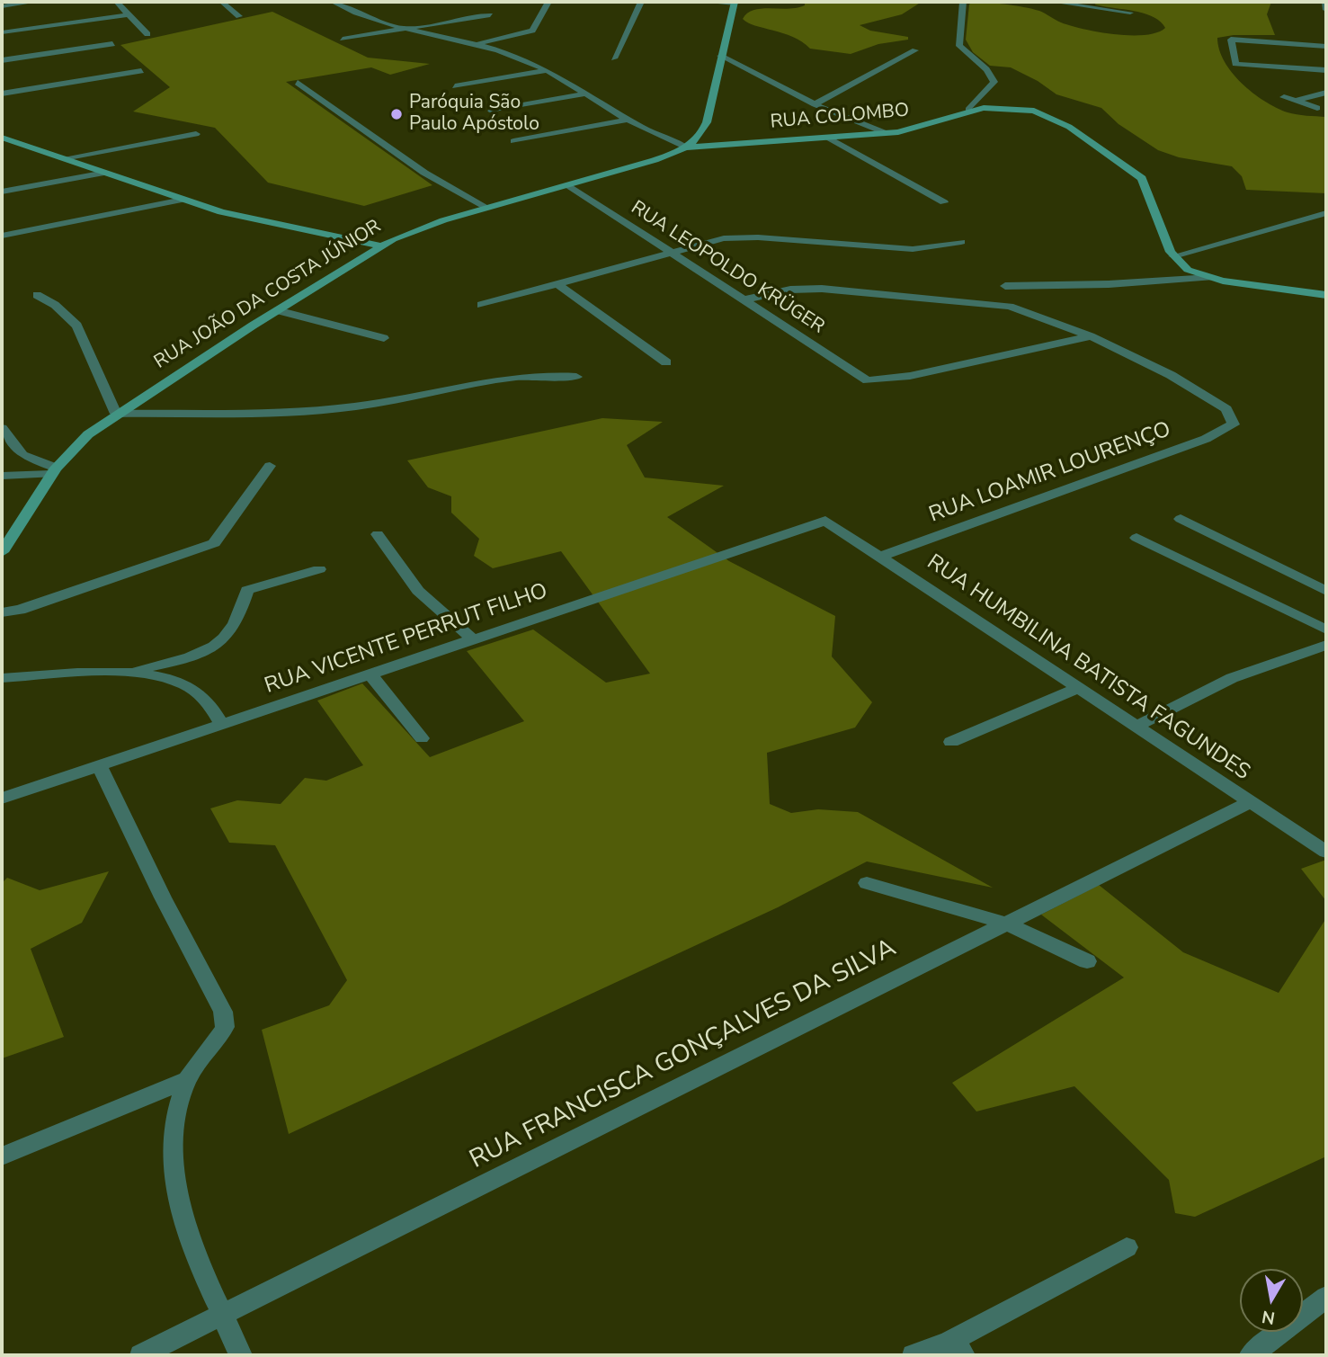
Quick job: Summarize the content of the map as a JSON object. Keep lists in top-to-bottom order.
{
  "streets": {
    "street": [
      "RUA COLOMBO",
      "RUA LEOPOLDO KRÜGER",
      "RUA JOÃO DA COSTA JÚNIOR",
      "RUA LOAMIR LOURENÇO",
      "RUA VICENTE PERRUT FILHO",
      "RUA HUMBILINA BATISTA FAGUNDES",
      "RUA FRANCISCA GONÇALVES DA SILVA"
    ]
  },
  "crossings": [
    ["RUA COLOMBO", "RUA JOÃO DA COSTA JÚNIOR"],
    ["RUA LEOPOLDO KRÜGER", "RUA JOÃO DA COSTA JÚNIOR"],
    ["RUA LEOPOLDO KRÜGER", "RUA LOAMIR LOURENÇO"],
    ["RUA LOAMIR LOURENÇO", "RUA HUMBILINA BATISTA FAGUNDES"],
    ["RUA VICENTE PERRUT FILHO", "RUA HUMBILINA BATISTA FAGUNDES"],
    ["RUA HUMBILINA BATISTA FAGUNDES", "RUA FRANCISCA GONÇALVES DA SILVA"]
  ],
  "places": ["Paróquia São Paulo Apóstolo"],
  "north": "bottom"
}
